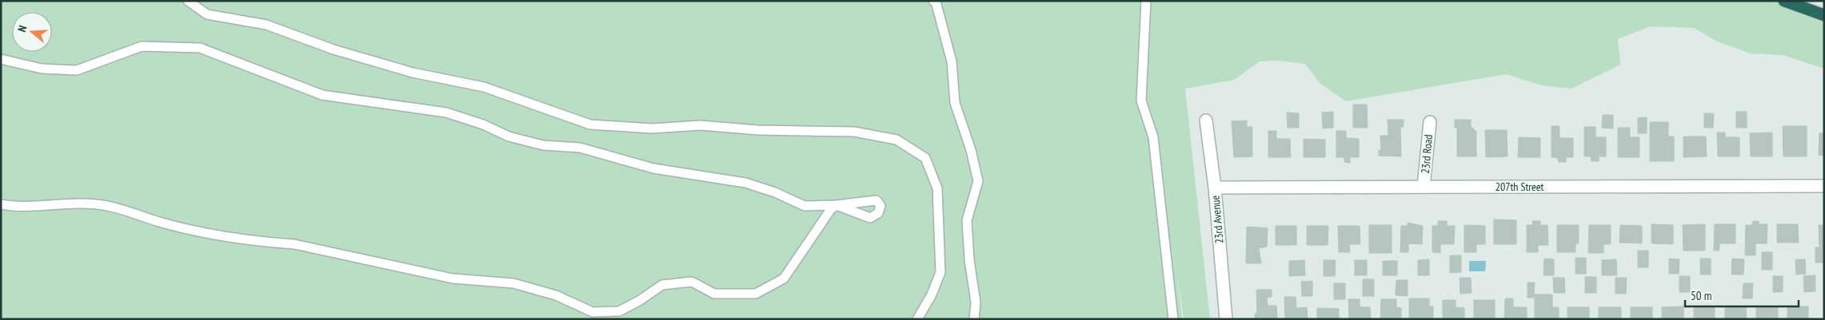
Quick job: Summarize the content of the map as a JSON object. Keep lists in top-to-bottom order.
{
  "streets": {
    "street": ["23rd Road", "207th Street", "23rd Avenue"]
  },
  "crossings": [
    ["23rd Road", "207th Street"],
    ["207th Street", "23rd Avenue"]
  ],
  "scale_bar": "50 m",
  "north": "left"
}
